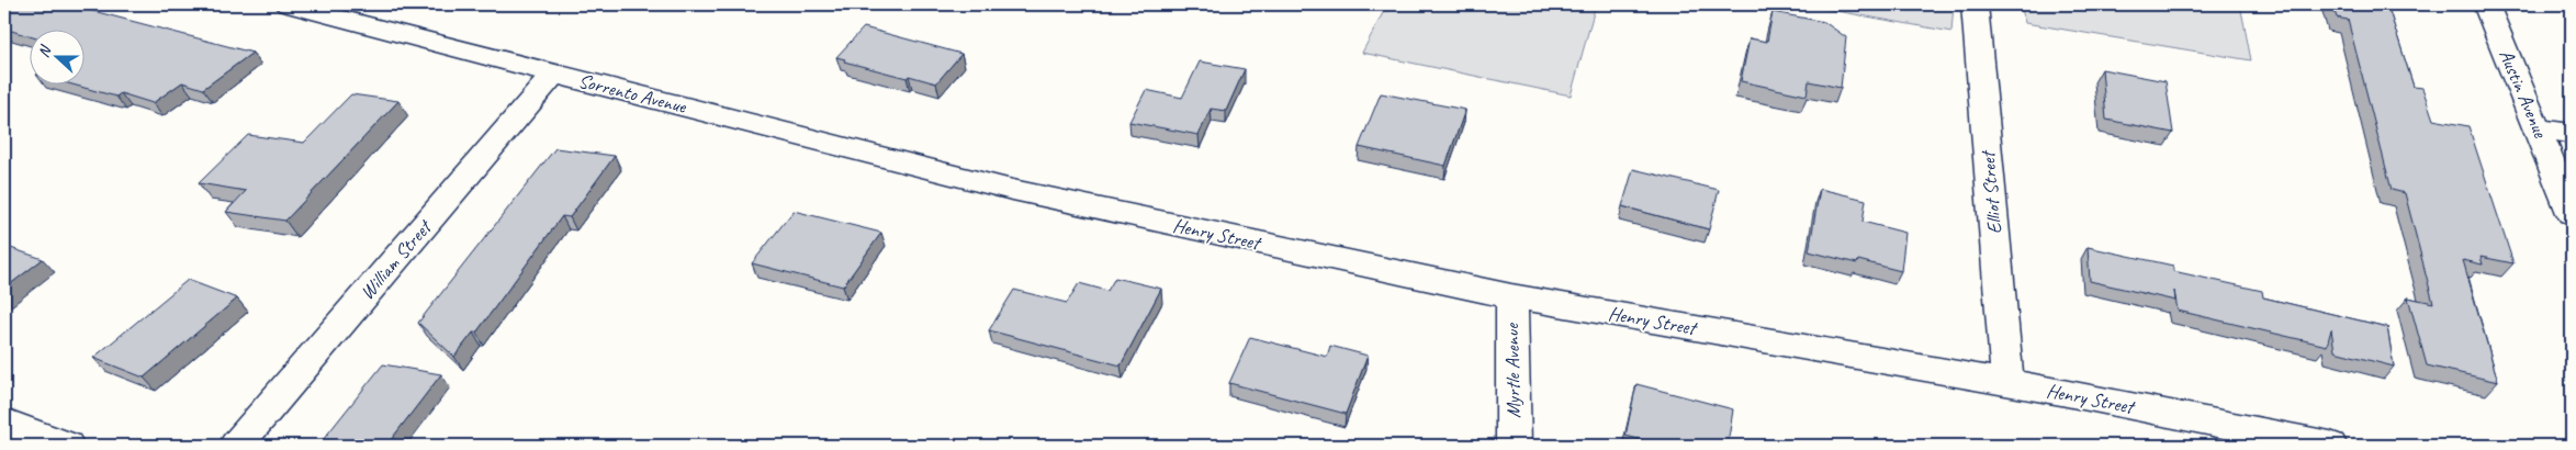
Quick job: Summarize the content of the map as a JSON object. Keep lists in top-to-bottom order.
{
  "streets": {
    "street": [
      "Sorrento Avenue",
      "Austin Avenue",
      "Elliot Street",
      "Henry Street",
      "William Street",
      "Myrtle Avenue"
    ]
  },
  "crossings": [
    ["Sorrento Avenue", "Henry Street"],
    ["Sorrento Avenue", "William Street"],
    ["Elliot Street", "Henry Street"],
    ["Henry Street", "Myrtle Avenue"]
  ],
  "north": "left"
}
